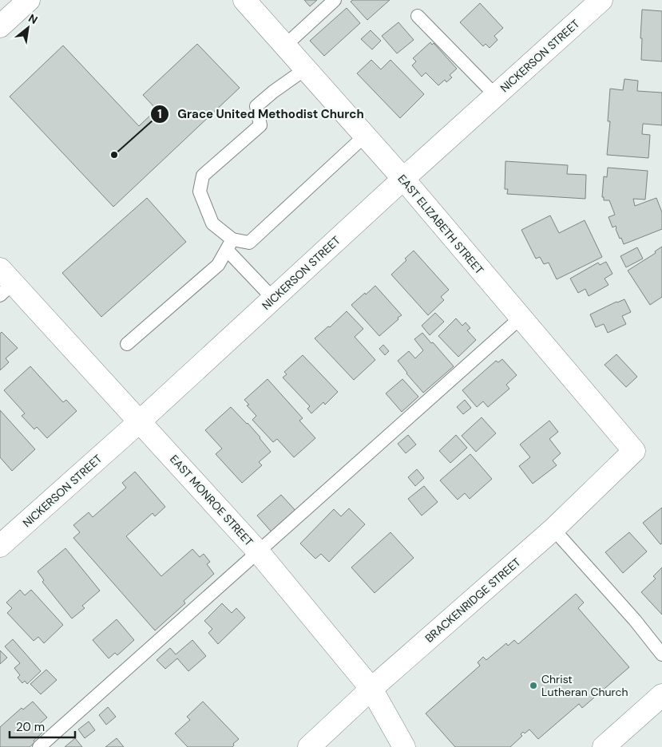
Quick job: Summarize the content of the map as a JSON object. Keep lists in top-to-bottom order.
{
  "streets": {
    "street": [
      "NICKERSON STREET",
      "EAST ELIZABETH STREET",
      "EAST MONROE STREET",
      "BRACKENRIDGE STREET"
    ]
  },
  "crossings": [
    ["NICKERSON STREET", "EAST ELIZABETH STREET"],
    ["NICKERSON STREET", "EAST MONROE STREET"],
    ["EAST ELIZABETH STREET", "BRACKENRIDGE STREET"],
    ["EAST MONROE STREET", "BRACKENRIDGE STREET"]
  ],
  "places": ["Grace United Methodist Church", "Christ Lutheran Church"],
  "scale_bar": "20 m",
  "north": "top right"
}
